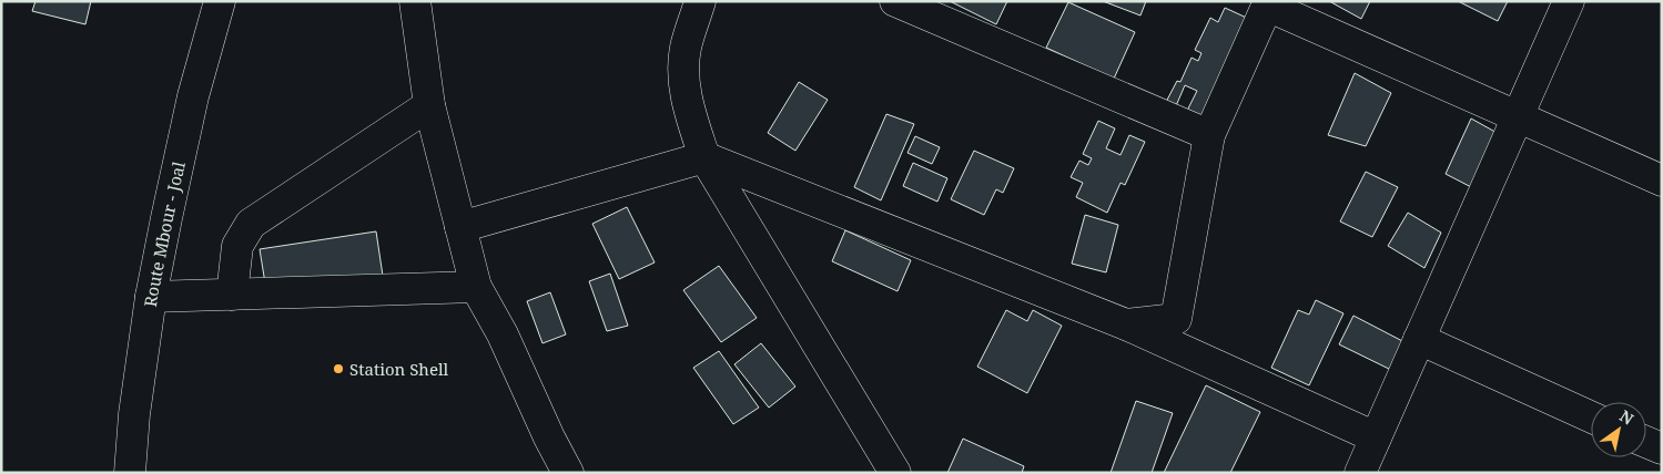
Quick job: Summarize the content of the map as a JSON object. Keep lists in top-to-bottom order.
{
  "streets": {
    "main road": ["Route Mbour - Joal"]
  },
  "places": ["Station Shell"],
  "north": "top right"
}
